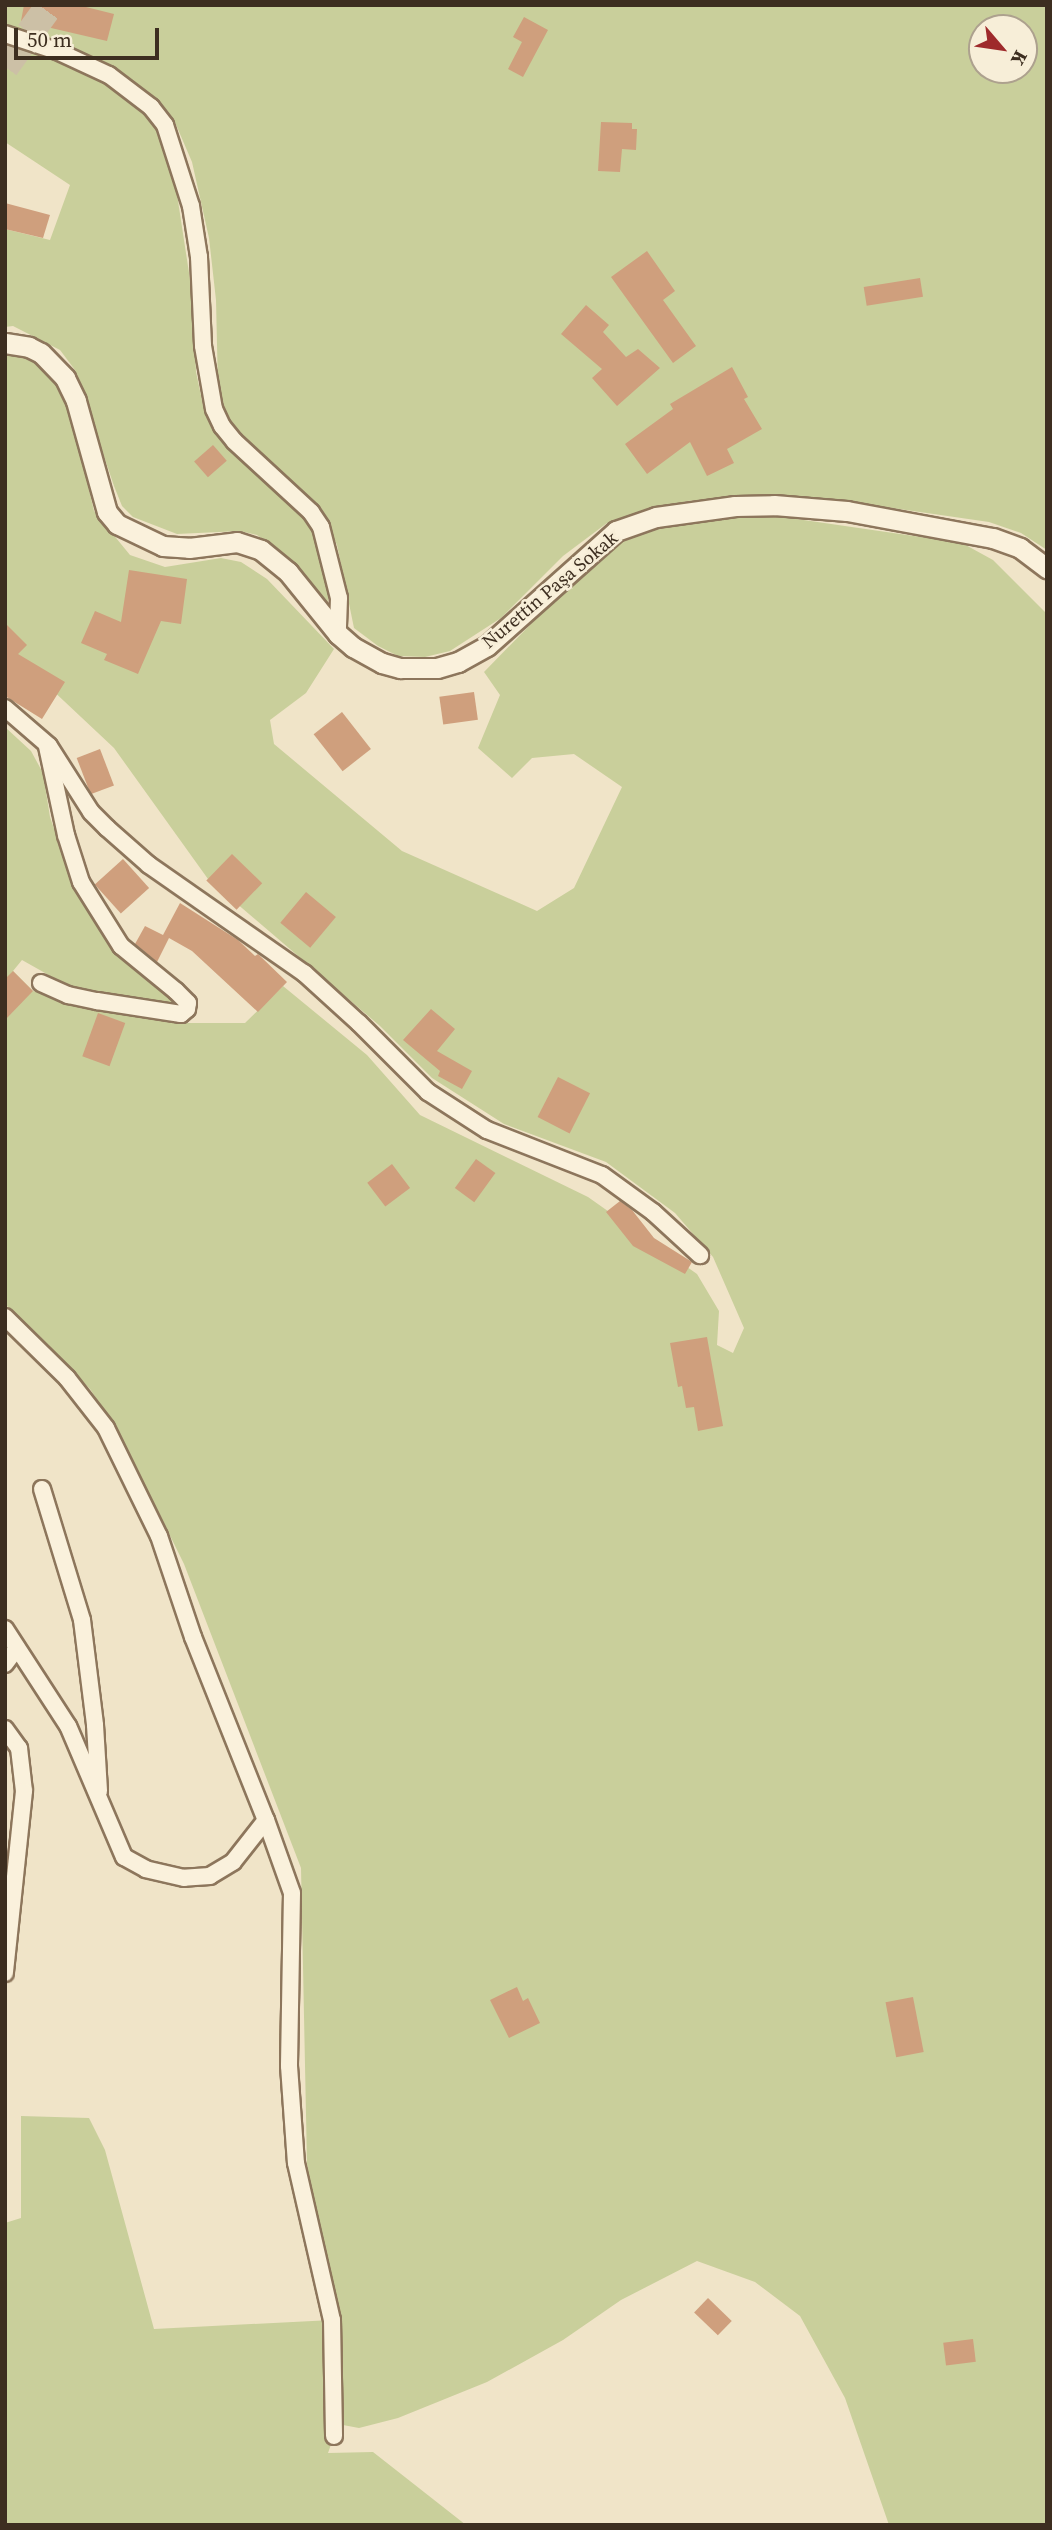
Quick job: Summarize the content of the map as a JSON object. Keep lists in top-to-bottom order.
{
  "streets": {
    "street": ["Nurettin Paşa Sokak"]
  },
  "scale_bar": "50 m",
  "north": "bottom right"
}
